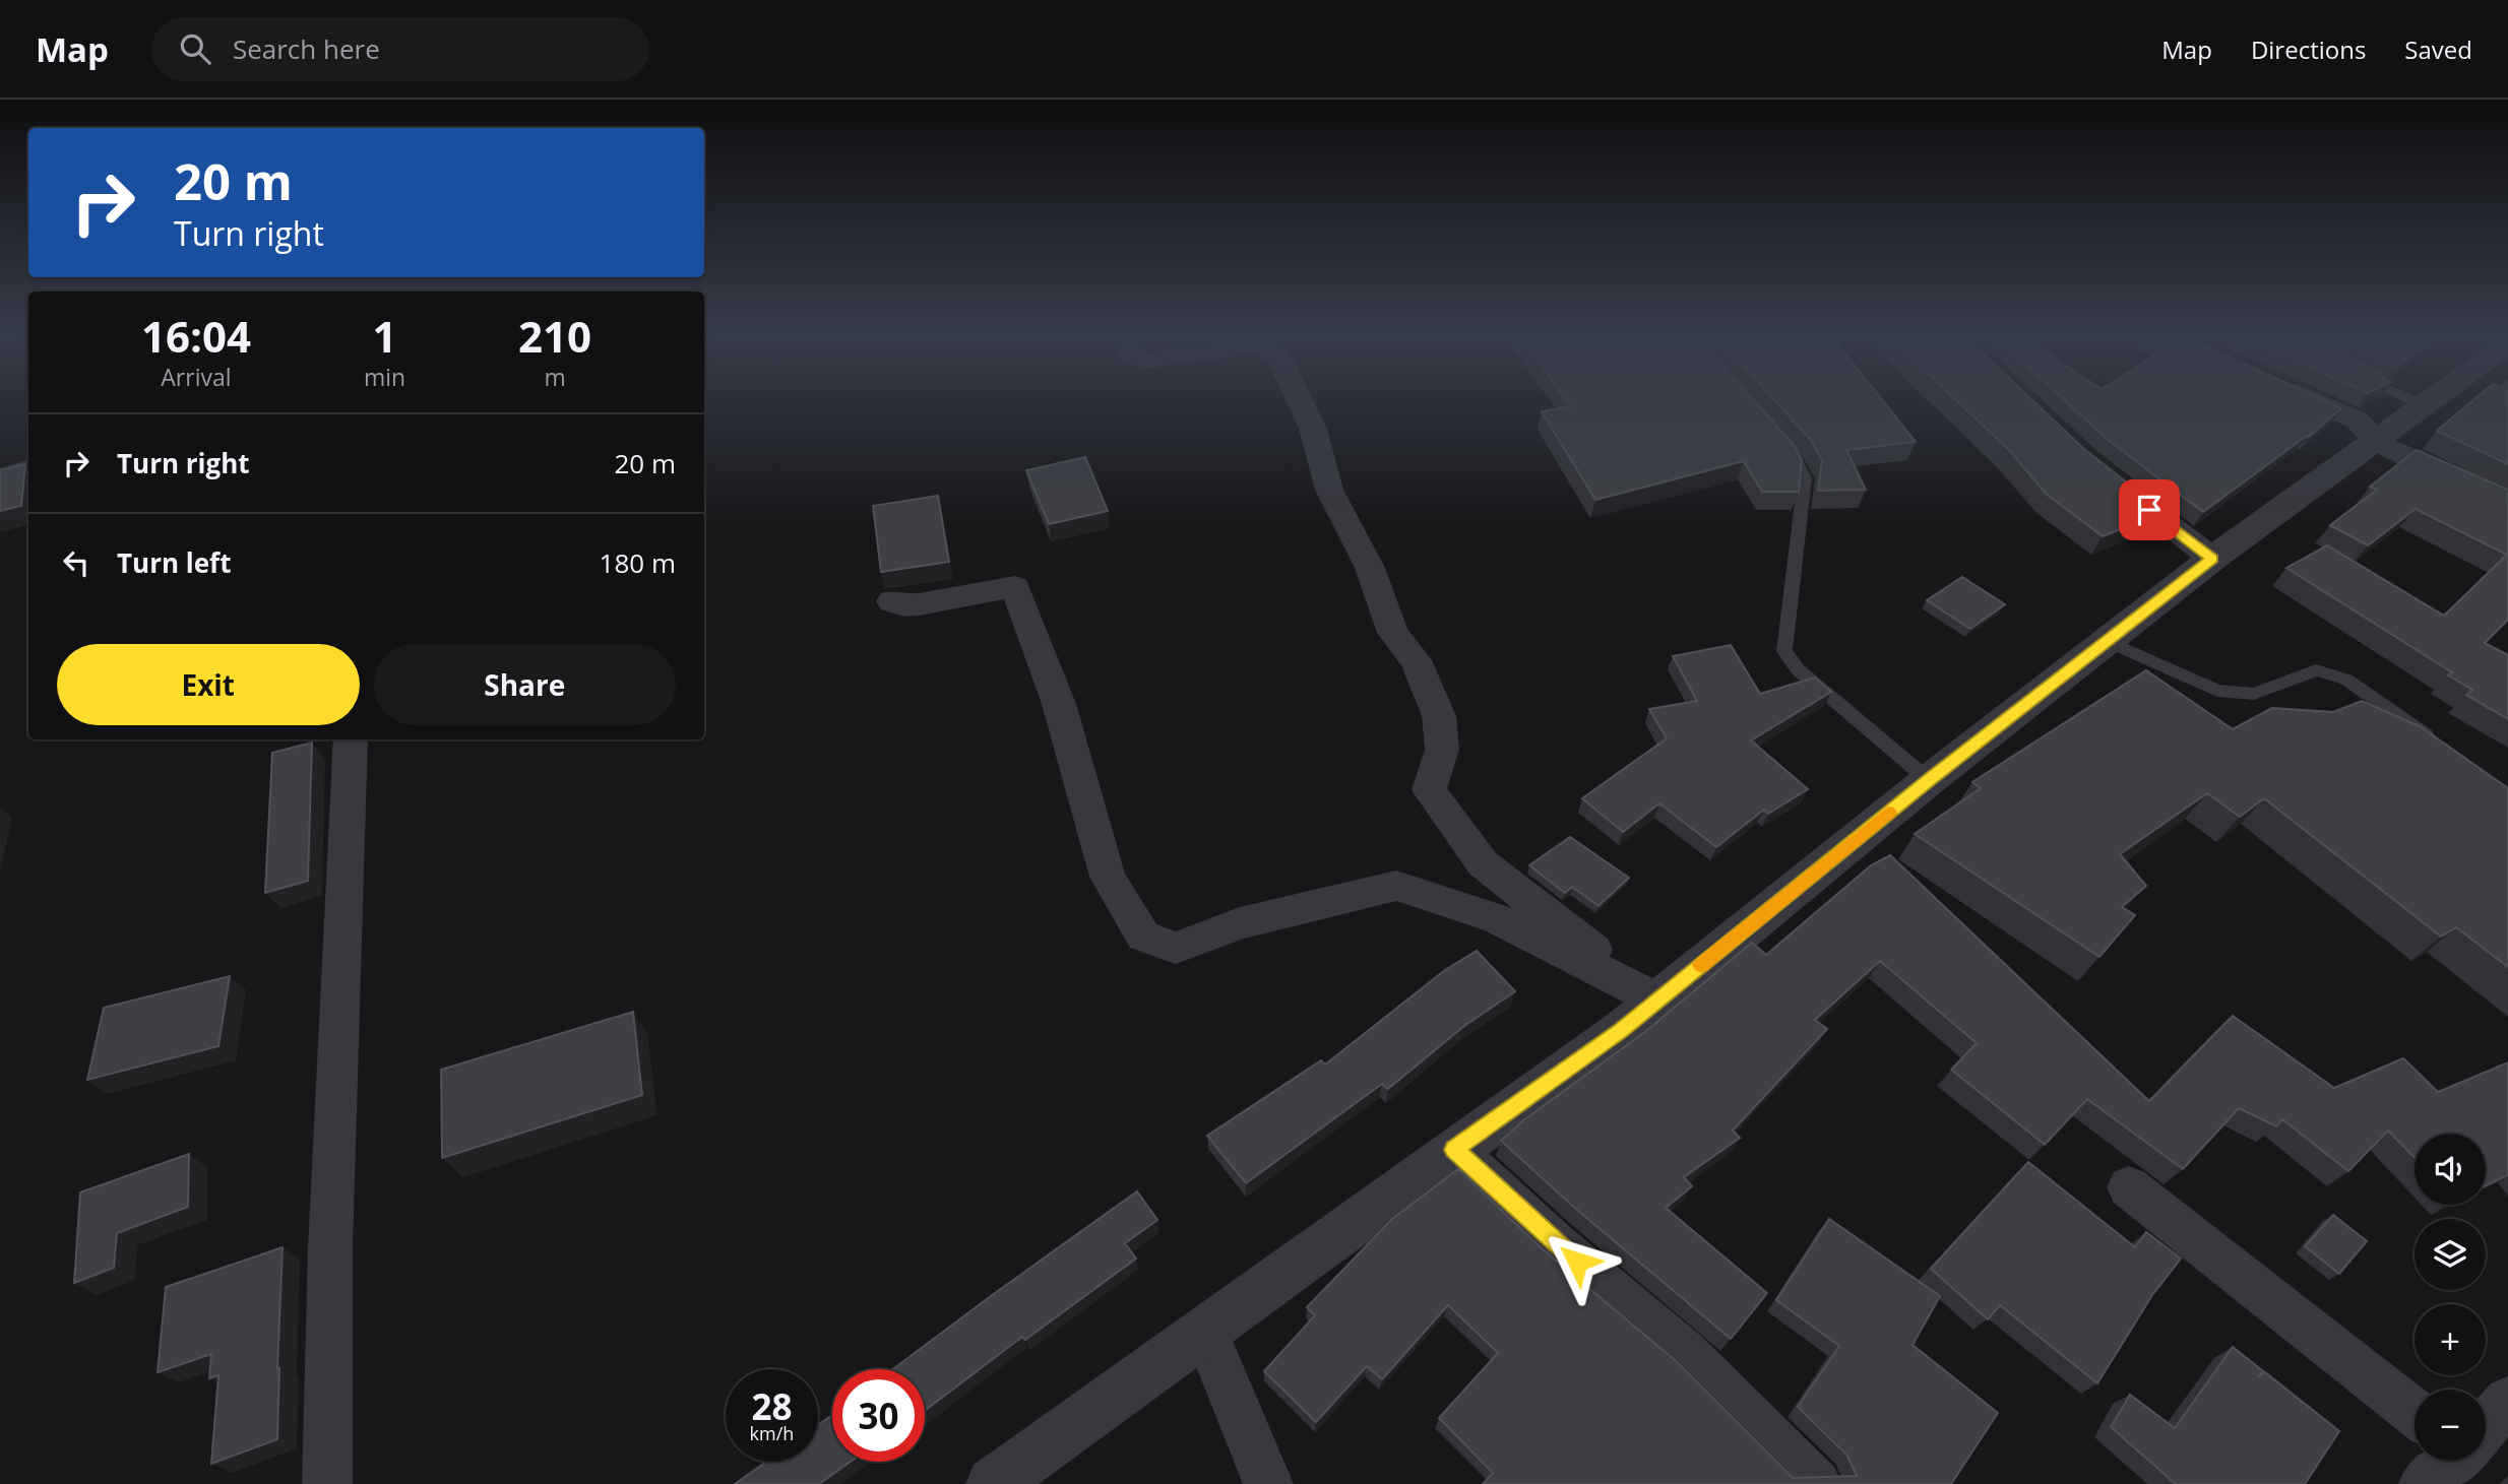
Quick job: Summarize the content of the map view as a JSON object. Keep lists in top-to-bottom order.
{
  "page": {
    "header": "Map",
    "search": "Search here",
    "nav": ["Map", "Directions", "Saved"],
    "turn": ["20 m", "Turn right"],
    "eta": [
      "16:04",
      "Arrival",
      "1",
      "min",
      "210",
      "m"
    ],
    "list": [
      {
        "name": "Turn right",
        "value": "20 m"
      },
      {
        "name": "Turn left",
        "value": "180 m"
      }
    ],
    "buttons": ["Exit", "Share"],
    "map_buttons": ["+", "−"],
    "speed": "28 km/h",
    "limit": "30"
  }
}
